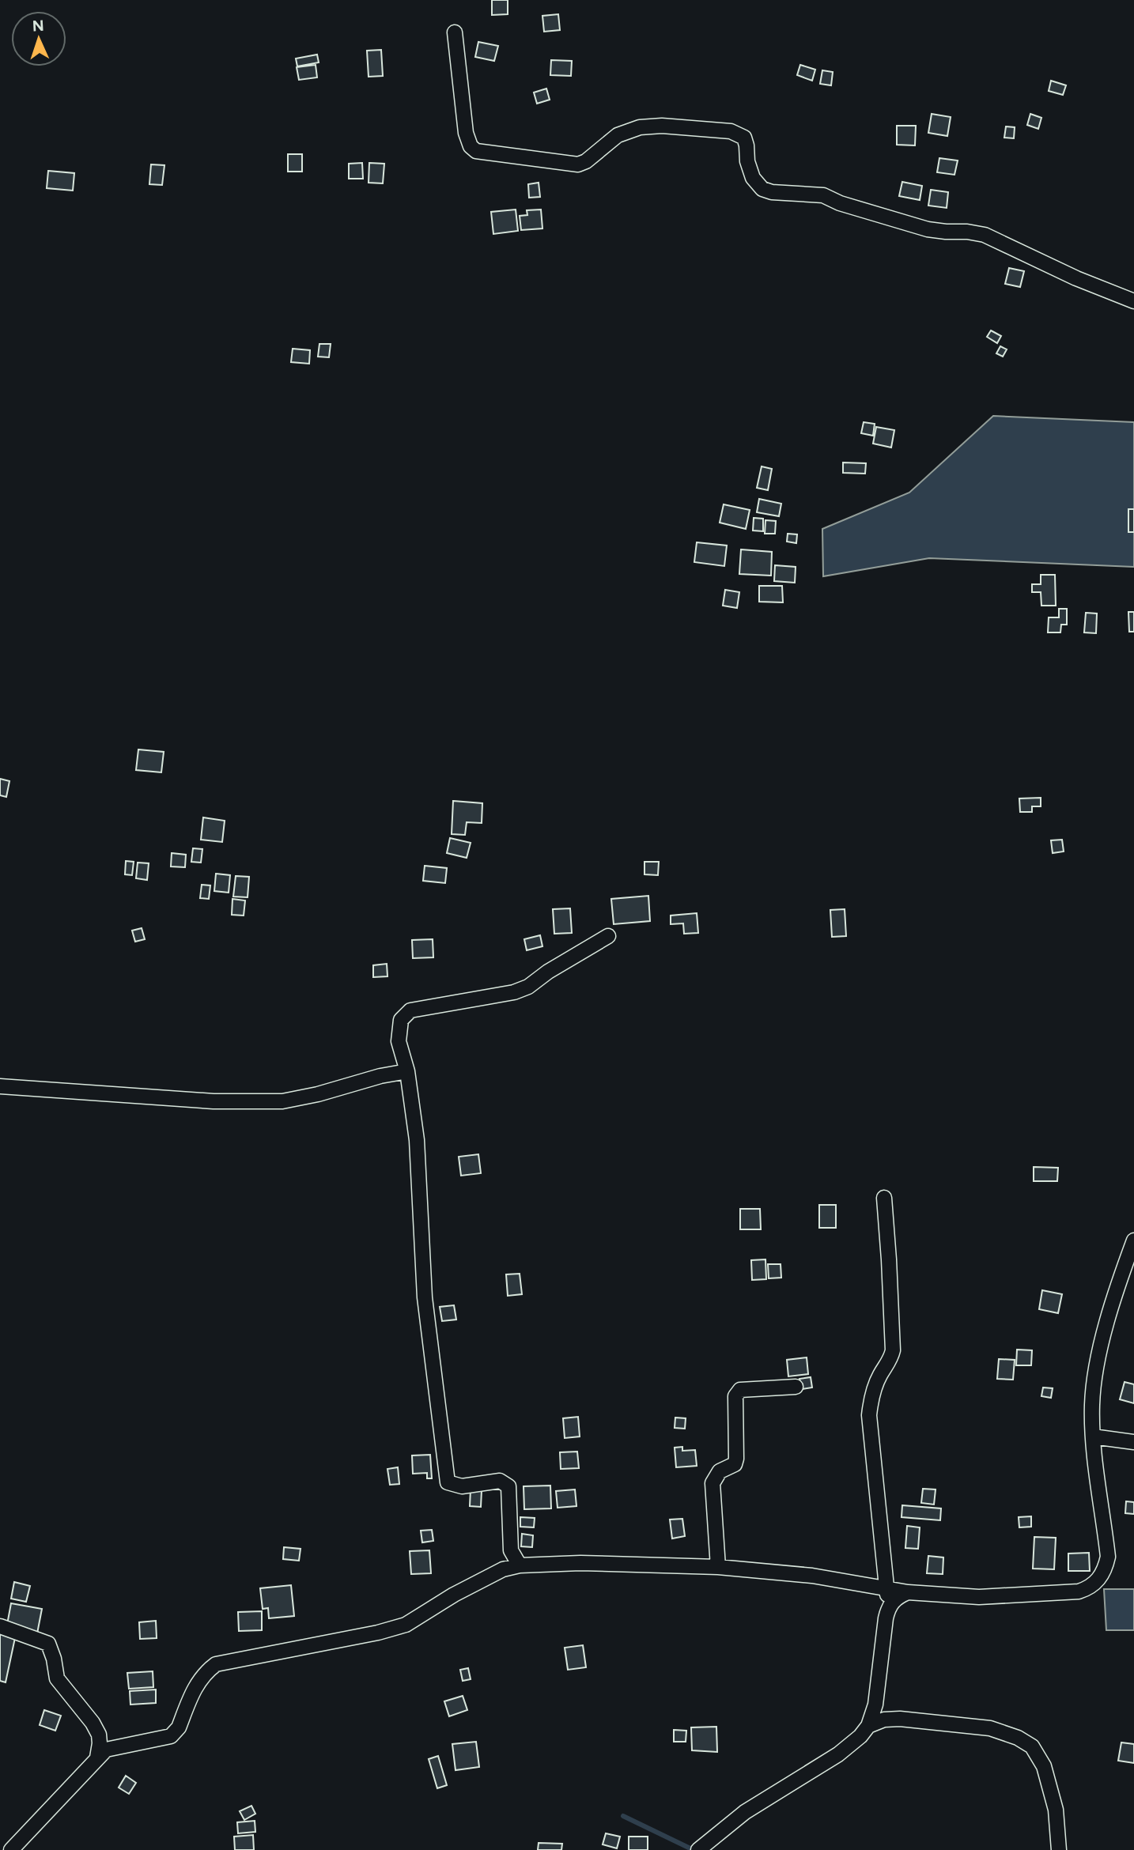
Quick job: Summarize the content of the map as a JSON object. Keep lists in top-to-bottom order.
{
  "north": "top"
}
